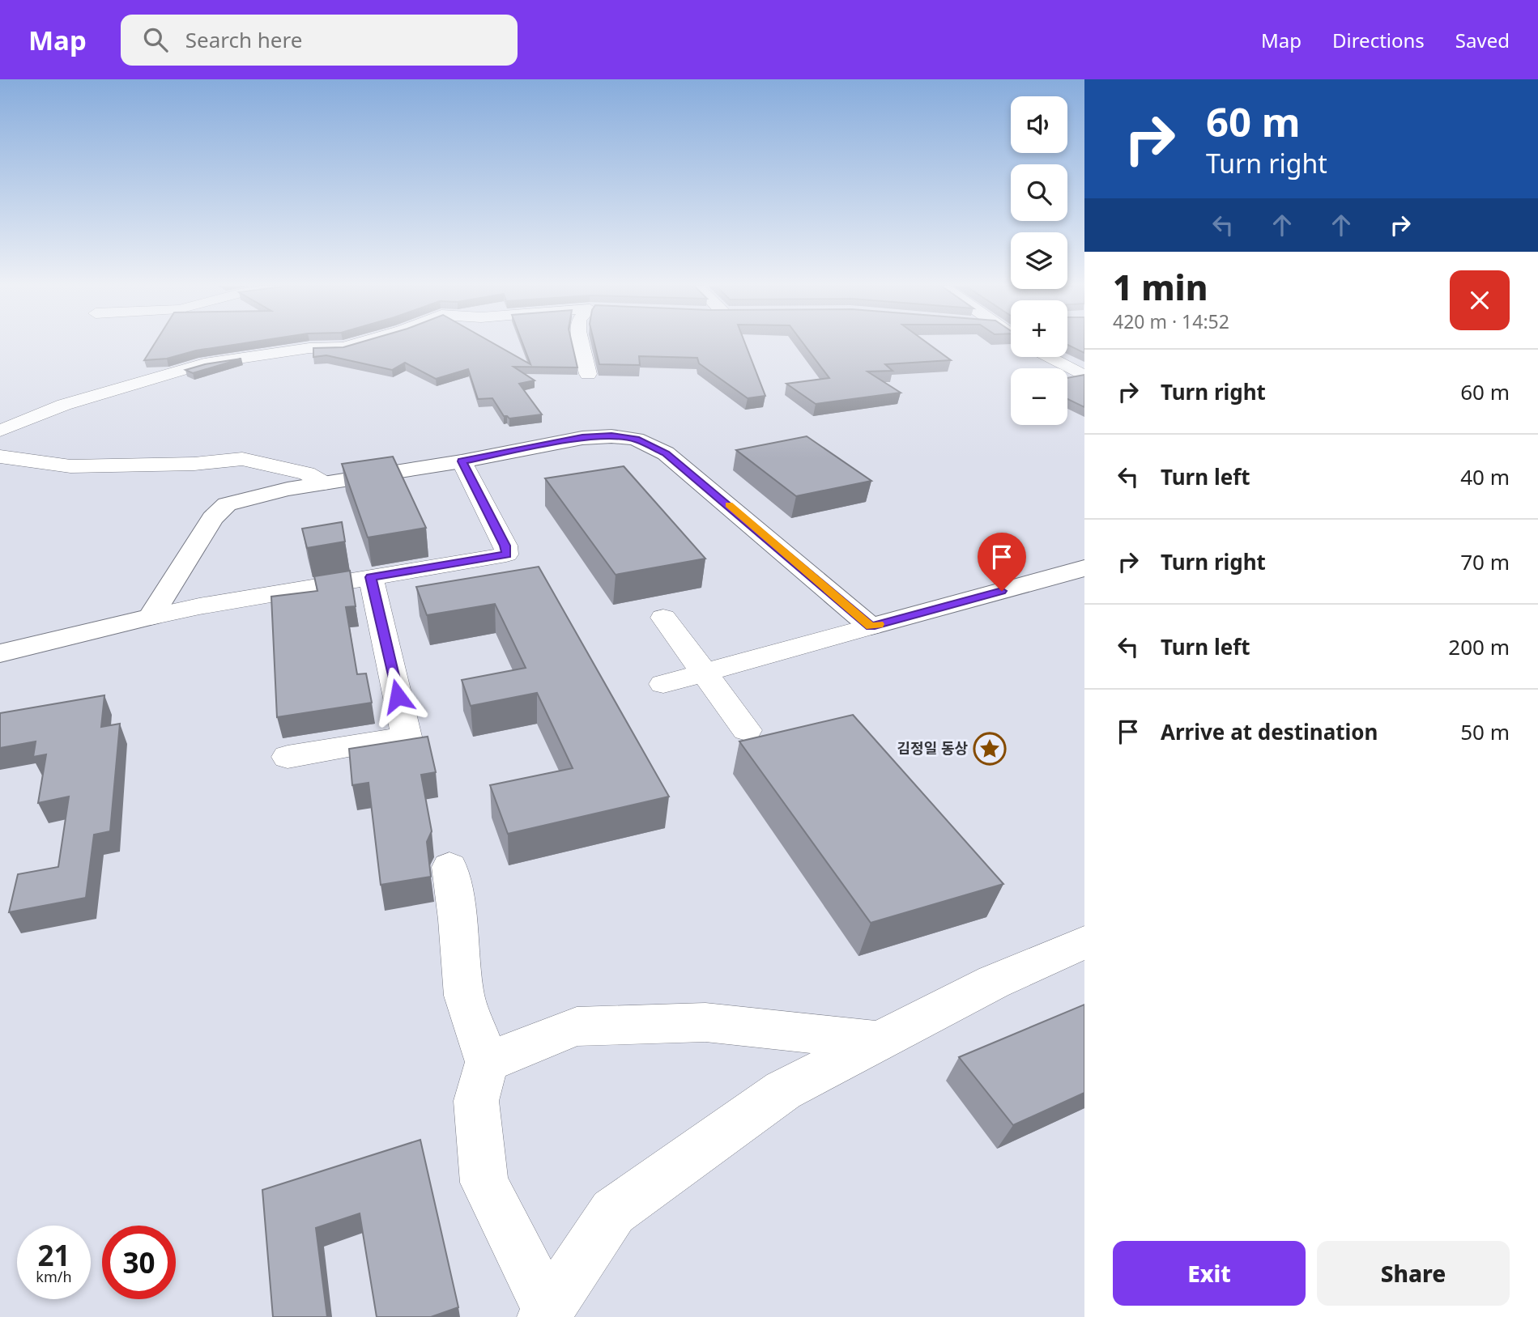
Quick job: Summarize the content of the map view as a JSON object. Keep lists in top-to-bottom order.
{
  "places": {
    "place": ["김정일 동상"]
  },
  "page": {
    "header": "Map",
    "search": "Search here",
    "nav": ["Map", "Directions", "Saved"],
    "turn": ["60 m", "Turn right"],
    "map_buttons": ["+", "−"],
    "heading": ["1 min", "420 m · 14:52"],
    "list": [
      {
        "name": "Turn right",
        "value": "60 m"
      },
      {
        "name": "Turn left",
        "value": "40 m"
      },
      {
        "name": "Turn right",
        "value": "70 m"
      },
      {
        "name": "Turn left",
        "value": "200 m"
      },
      {
        "name": "Arrive at destination",
        "value": "50 m"
      }
    ],
    "speed": "21 km/h",
    "limit": "30",
    "buttons": ["Exit", "Share"]
  }
}
